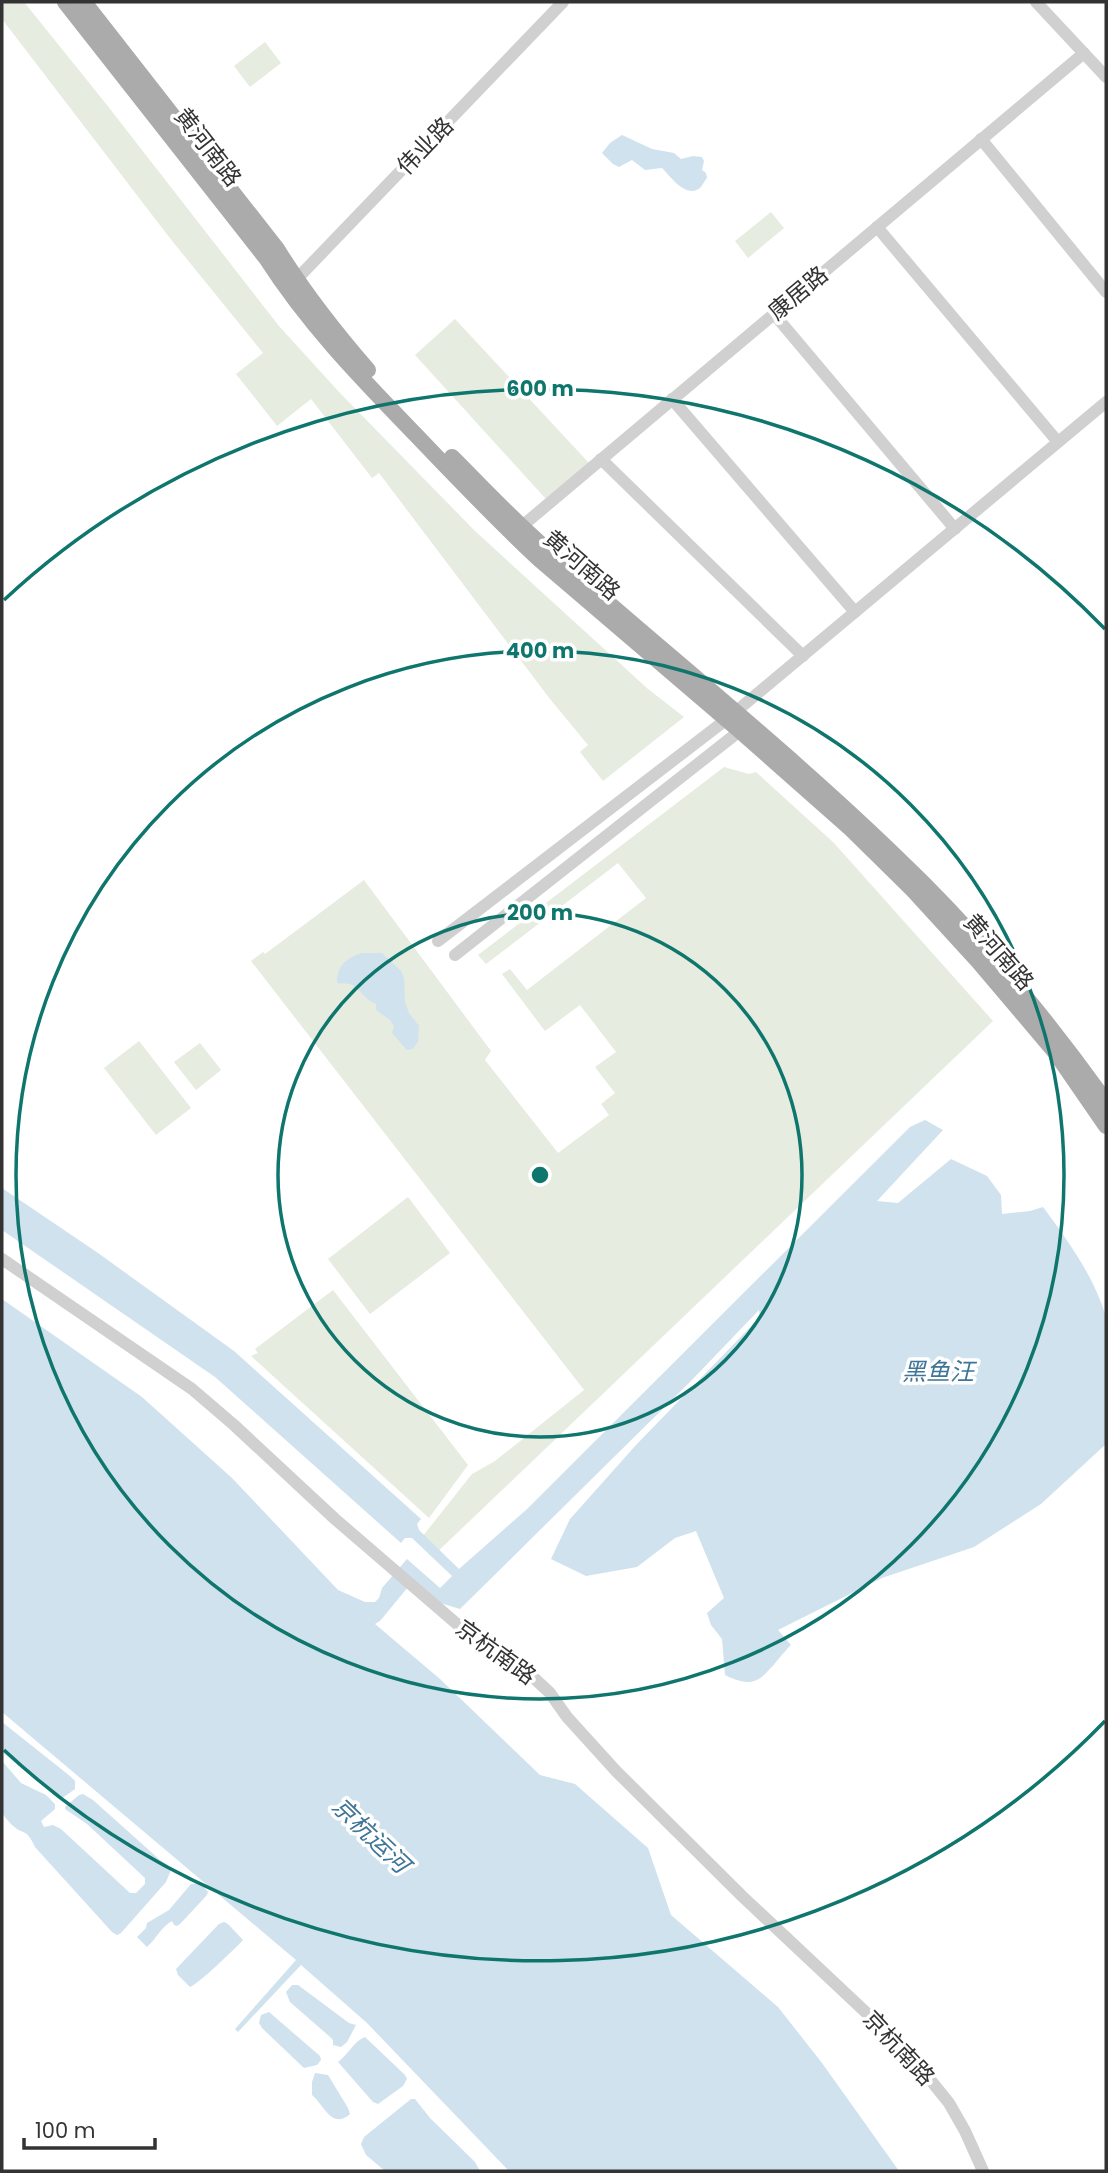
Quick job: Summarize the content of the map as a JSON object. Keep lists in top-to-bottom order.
{
  "streets": {
    "main road": ["黄河南路"],
    "street": ["伟业路", "康居路", "京杭南路"]
  },
  "crossings": [
    ["伟业路", "黄河南路"],
    ["黄河南路", "康居路"]
  ],
  "water": ["黑鱼汪", "京杭运河"],
  "scale_bar": "100 m",
  "rings": ["600 m", "400 m", "200 m"]
}
